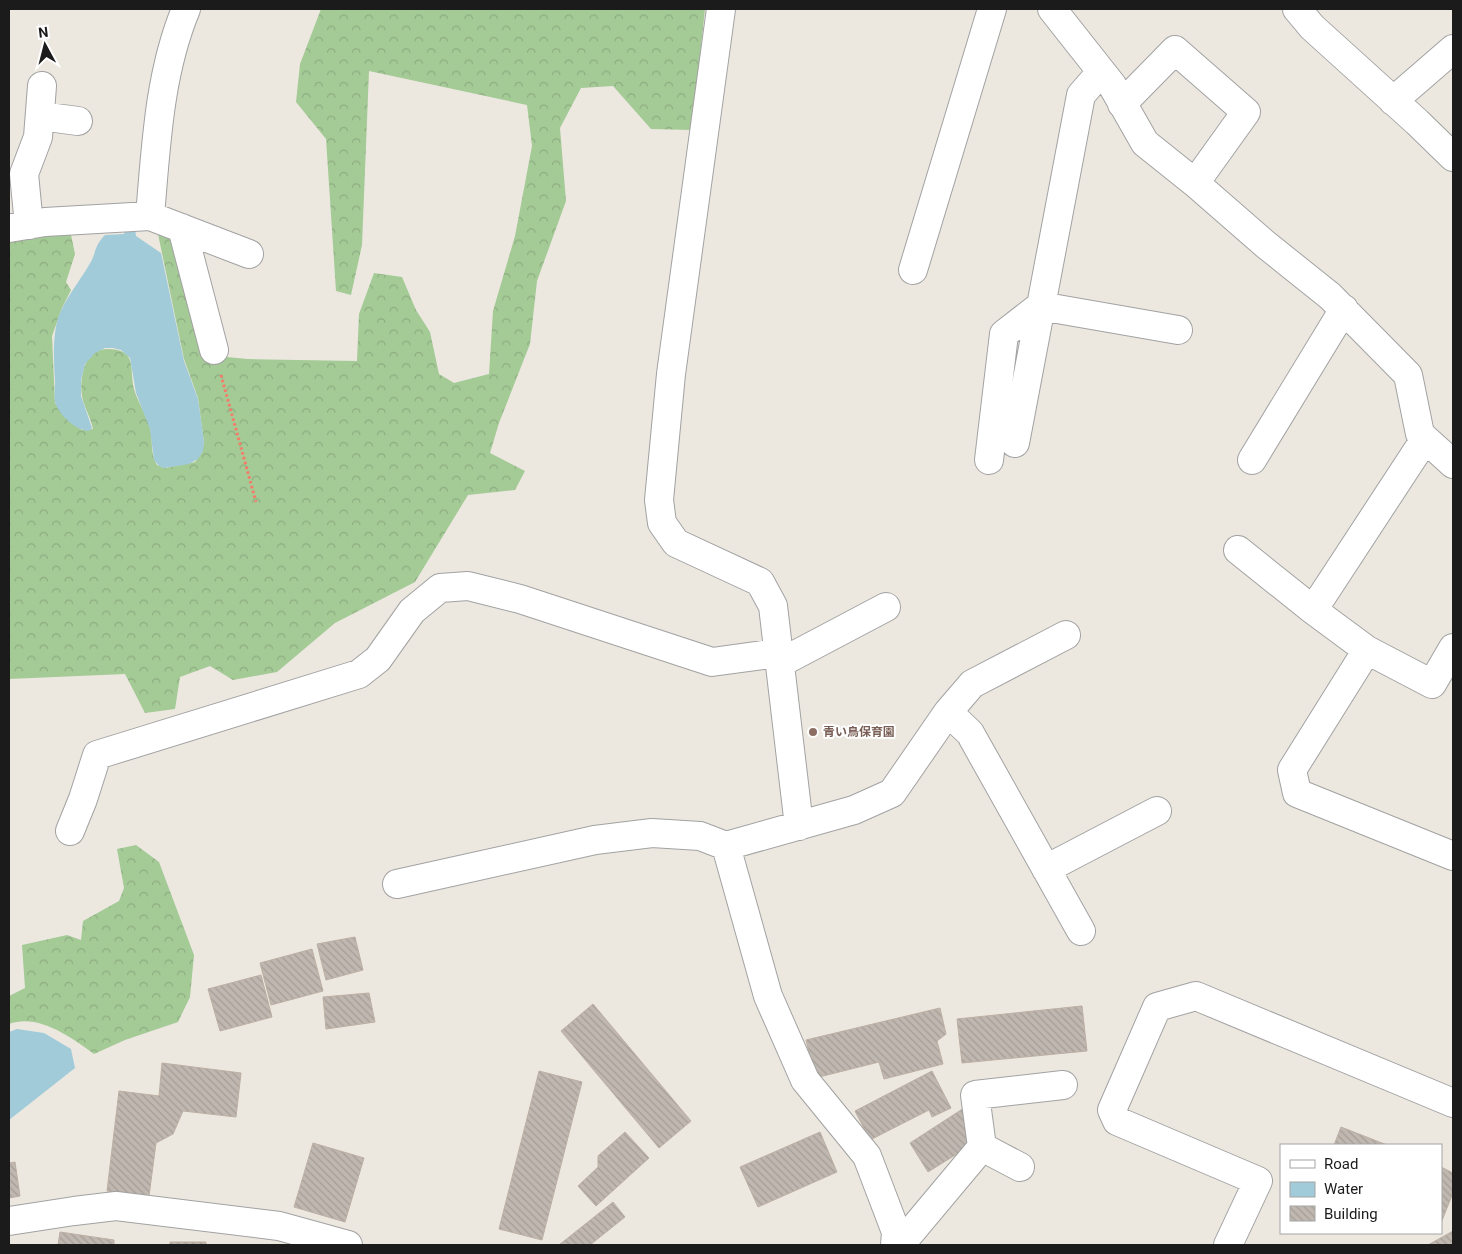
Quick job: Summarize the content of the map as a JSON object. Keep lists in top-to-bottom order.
{
  "places": ["青い鳥保育園"],
  "legend": ["Road", "Water", "Building"],
  "north": "top"
}
